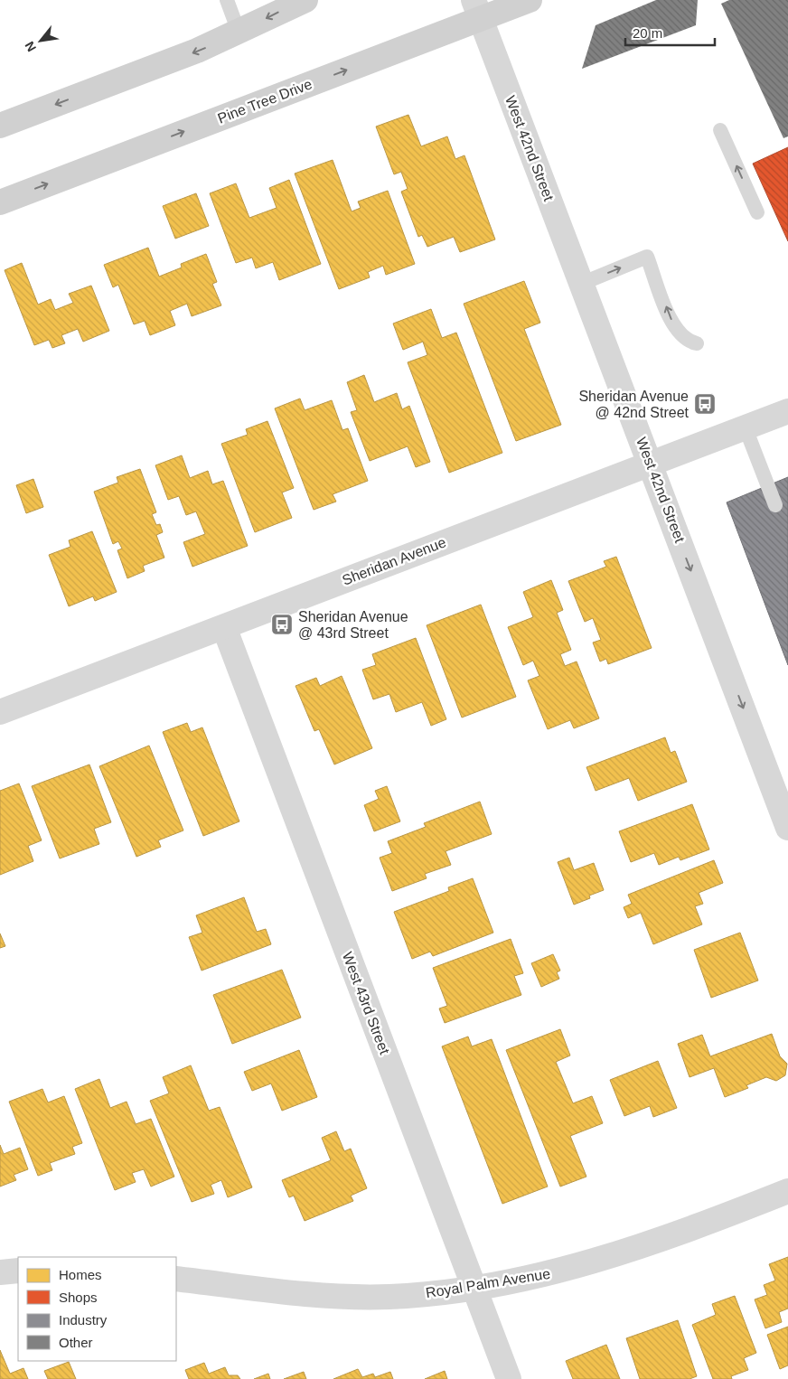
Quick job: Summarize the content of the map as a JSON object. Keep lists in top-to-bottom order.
{
  "streets": {
    "main road": ["Pine Tree Drive"],
    "street": [
      "West 42nd Street",
      "Sheridan Avenue",
      "West 43rd Street",
      "Royal Palm Avenue"
    ]
  },
  "crossings": [
    ["Pine Tree Drive", "West 42nd Street"],
    ["West 42nd Street", "Sheridan Avenue"],
    ["Sheridan Avenue", "West 43rd Street"],
    ["West 43rd Street", "Royal Palm Avenue"]
  ],
  "one_way": ["West 42nd Street"],
  "places": {
    "bus stop": ["Sheridan Avenue @ 42nd Street", "Sheridan Avenue @ 43rd Street"]
  },
  "legend": [
    "Homes",
    "Shops",
    "Industry",
    "Other"
  ],
  "scale_bar": "20 m",
  "north": "bottom left"
}
